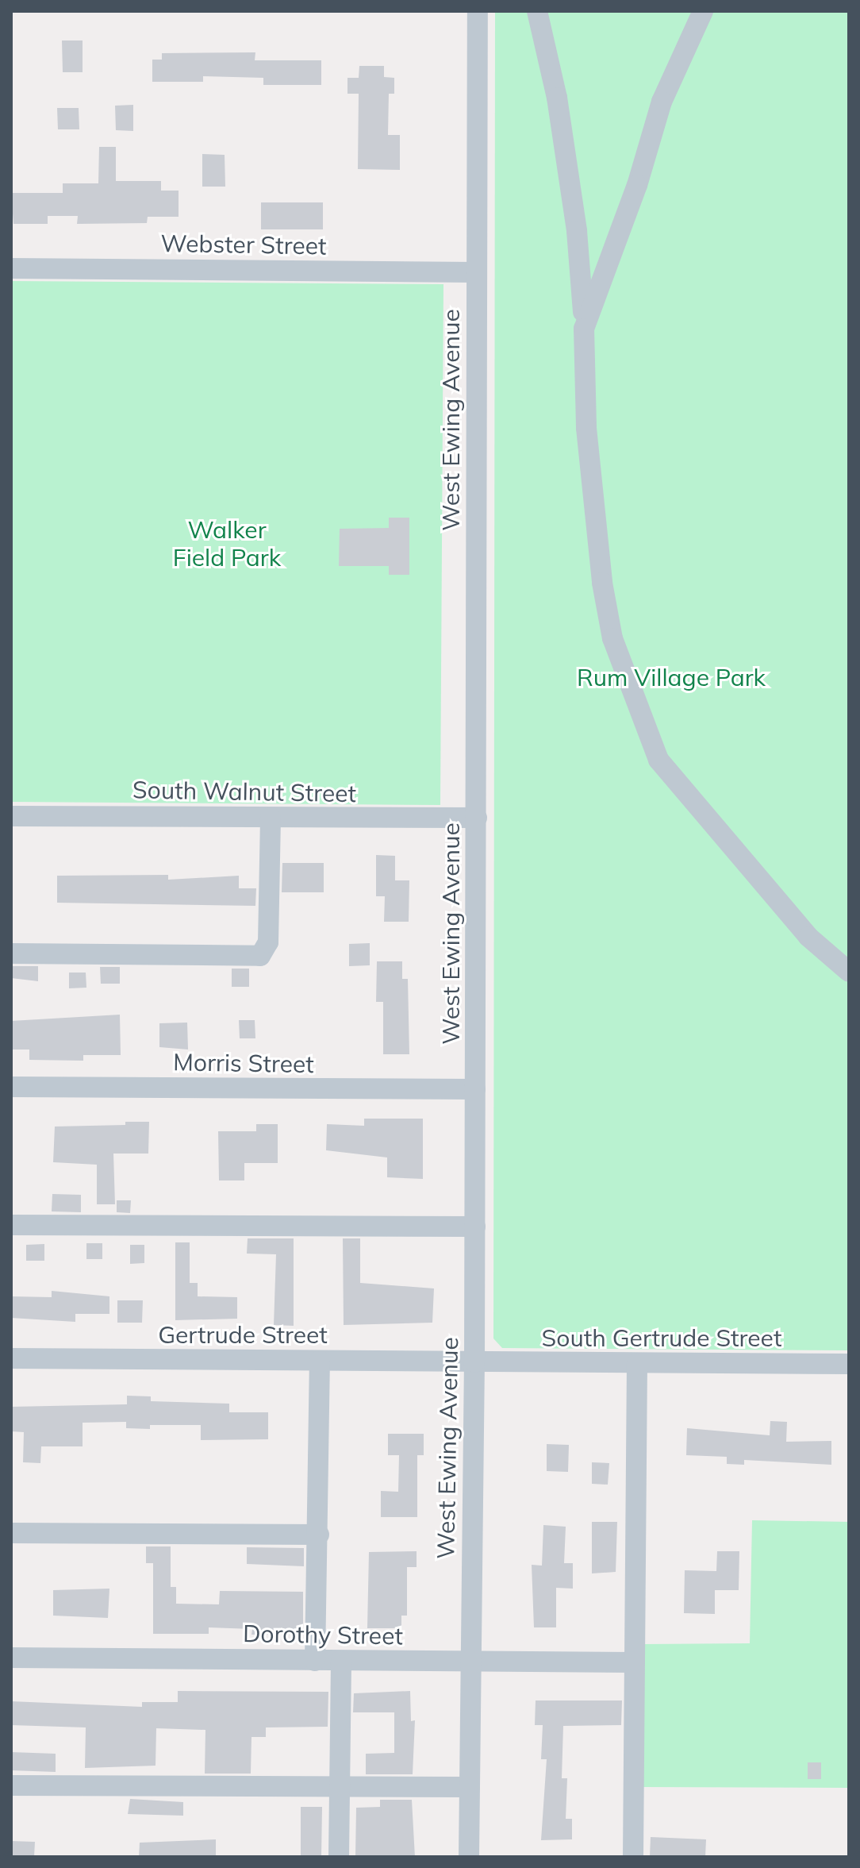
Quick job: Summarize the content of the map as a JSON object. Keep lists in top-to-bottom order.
{
  "streets": {
    "street": [
      "Webster Street",
      "West Ewing Avenue",
      "South Walnut Street",
      "Morris Street",
      "Gertrude Street",
      "South Gertrude Street",
      "Dorothy Street"
    ]
  },
  "crossings": [
    ["Webster Street", "West Ewing Avenue"],
    ["West Ewing Avenue", "South Walnut Street"],
    ["West Ewing Avenue", "Morris Street"],
    ["West Ewing Avenue", "Gertrude Street"],
    ["West Ewing Avenue", "South Gertrude Street"],
    ["West Ewing Avenue", "Dorothy Street"],
    ["Gertrude Street", "South Gertrude Street"]
  ],
  "parks": ["Walker Field Park", "Rum Village Park"]
}
